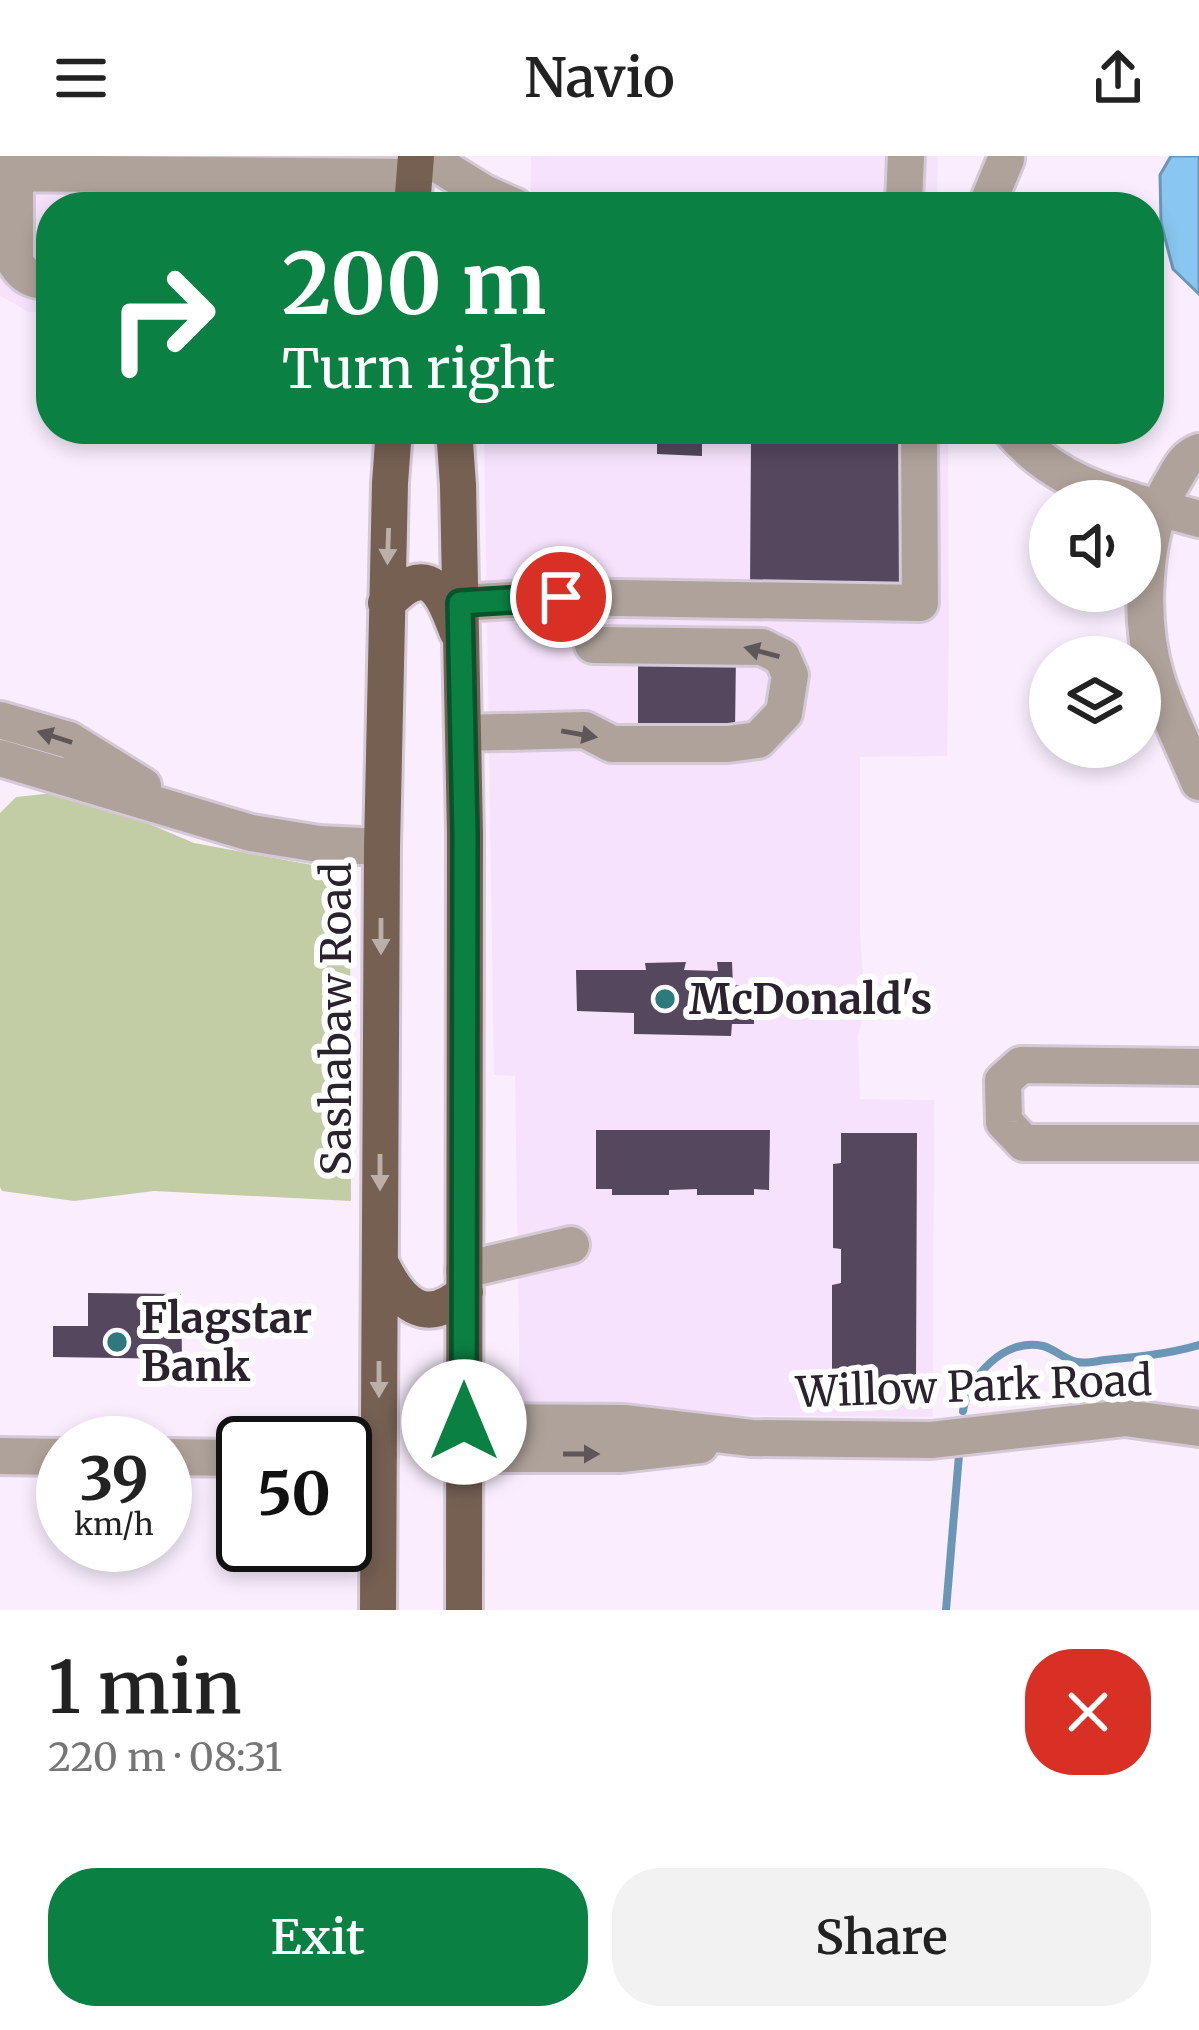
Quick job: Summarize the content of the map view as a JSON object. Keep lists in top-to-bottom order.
{
  "streets": {
    "main road": ["Sashabaw Road"],
    "street": ["Willow Park Road"]
  },
  "places": ["McDonald's", "Flagstar Bank"],
  "page": {
    "header": "Navio",
    "turn": ["200 m", "Turn right"],
    "speed": "39 km/h",
    "limit": "50",
    "heading": ["1 min", "220 m · 08:31"],
    "buttons": ["Exit", "Share"]
  }
}
